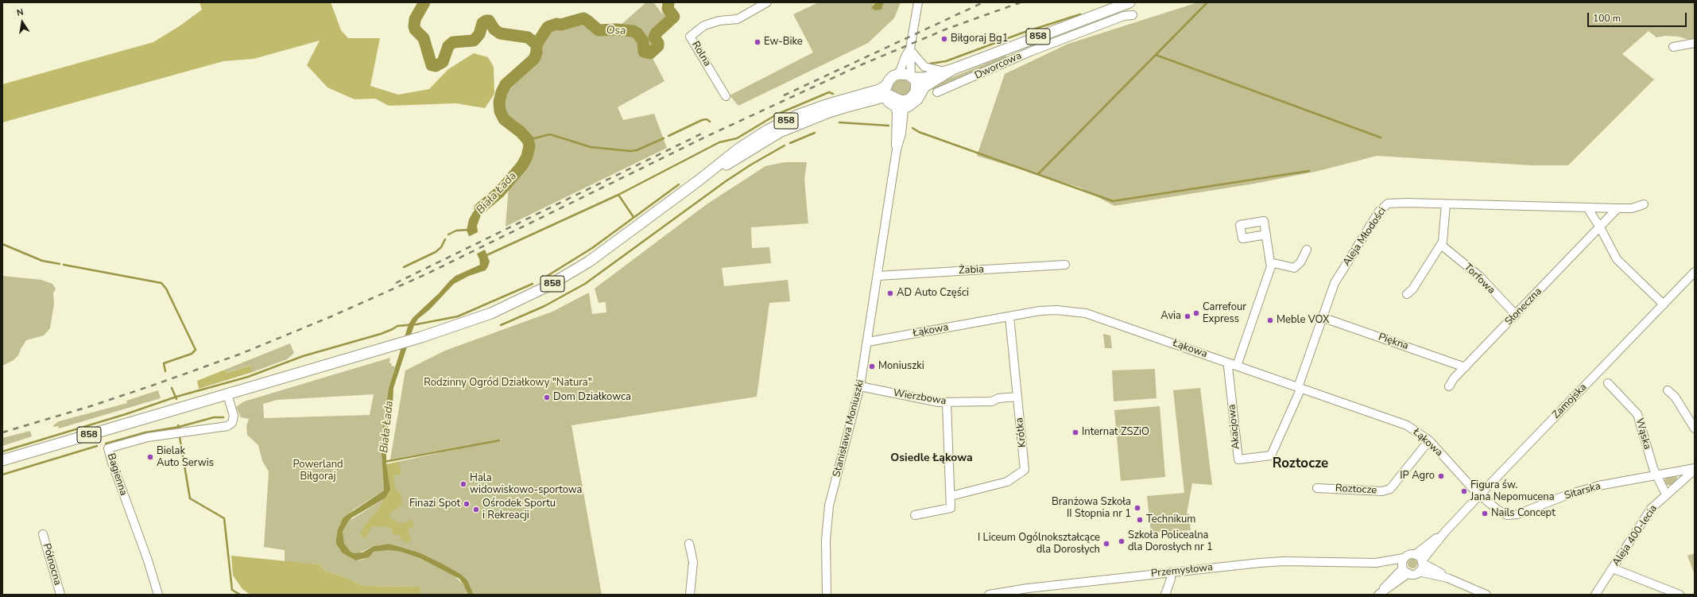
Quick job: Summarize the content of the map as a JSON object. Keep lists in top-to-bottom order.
{
  "streets": {
    "main road": ["858"],
    "street": [
      "Rolna",
      "Dworcowa",
      "Aleja Młodości",
      "Żabia",
      "Torfowa",
      "Słoneczna",
      "Łąkowa",
      "Piękna",
      "Wierzbowa",
      "Zamojska",
      "Akacjowa",
      "Stanisława Moniuszki",
      "Krótka",
      "Wąska",
      "Bagienna",
      "Roztocze",
      "Sitarska",
      "Aleja 400-lecia",
      "Północna",
      "Przemysłowa"
    ]
  },
  "crossings": [
    ["858", "Stanisława Moniuszki"],
    ["858", "Bagienna"],
    ["Aleja Młodości", "Słoneczna"],
    ["Aleja Młodości", "Łąkowa"],
    ["Aleja Młodości", "Piękna"],
    ["Aleja Młodości", "Akacjowa"],
    ["Żabia", "Stanisława Moniuszki"],
    ["Torfowa", "Słoneczna"],
    ["Słoneczna", "Piękna"],
    ["Łąkowa", "Zamojska"],
    ["Łąkowa", "Akacjowa"],
    ["Łąkowa", "Stanisława Moniuszki"],
    ["Łąkowa", "Krótka"],
    ["Łąkowa", "Roztocze"],
    ["Łąkowa", "Sitarska"],
    ["Wierzbowa", "Stanisława Moniuszki"],
    ["Wierzbowa", "Krótka"],
    ["Zamojska", "Sitarska"],
    ["Zamojska", "Przemysłowa"],
    ["Wąska", "Sitarska"],
    ["Wąska", "Aleja 400-lecia"],
    ["Sitarska", "Aleja 400-lecia"]
  ],
  "districts": ["Osiedle Łąkowa", "Roztocze"],
  "water": ["Osa", "Biała Łada"],
  "parks": ["Rodzinny Ogród Działkowy \"Natura\"", "Powerland Biłgoraj"],
  "places": [
    "Biłgoraj Bg1",
    "Ew-Bike",
    "AD Auto Części",
    "Carrefour Express",
    "Avia",
    "Meble VOX",
    "Moniuszki",
    "Dom Działkowca",
    "Internat ZSZiO",
    "Bielak Auto Serwis",
    "IP Agro",
    "Hala widowiskowo-sportowa",
    "Figura św. Jana Nepomucena",
    "Finazi Spot",
    "Branżowa Szkoła II Stopnia nr 1",
    "Ośrodek Sportu i Rekreacji",
    "Nails Concept",
    "Technikum",
    "Szkoła Policealna dla Dorosłych nr 1",
    "I Liceum Ogólnokształcące dla Dorosłych"
  ],
  "scale_bar": "100 m",
  "north": "top"
}
